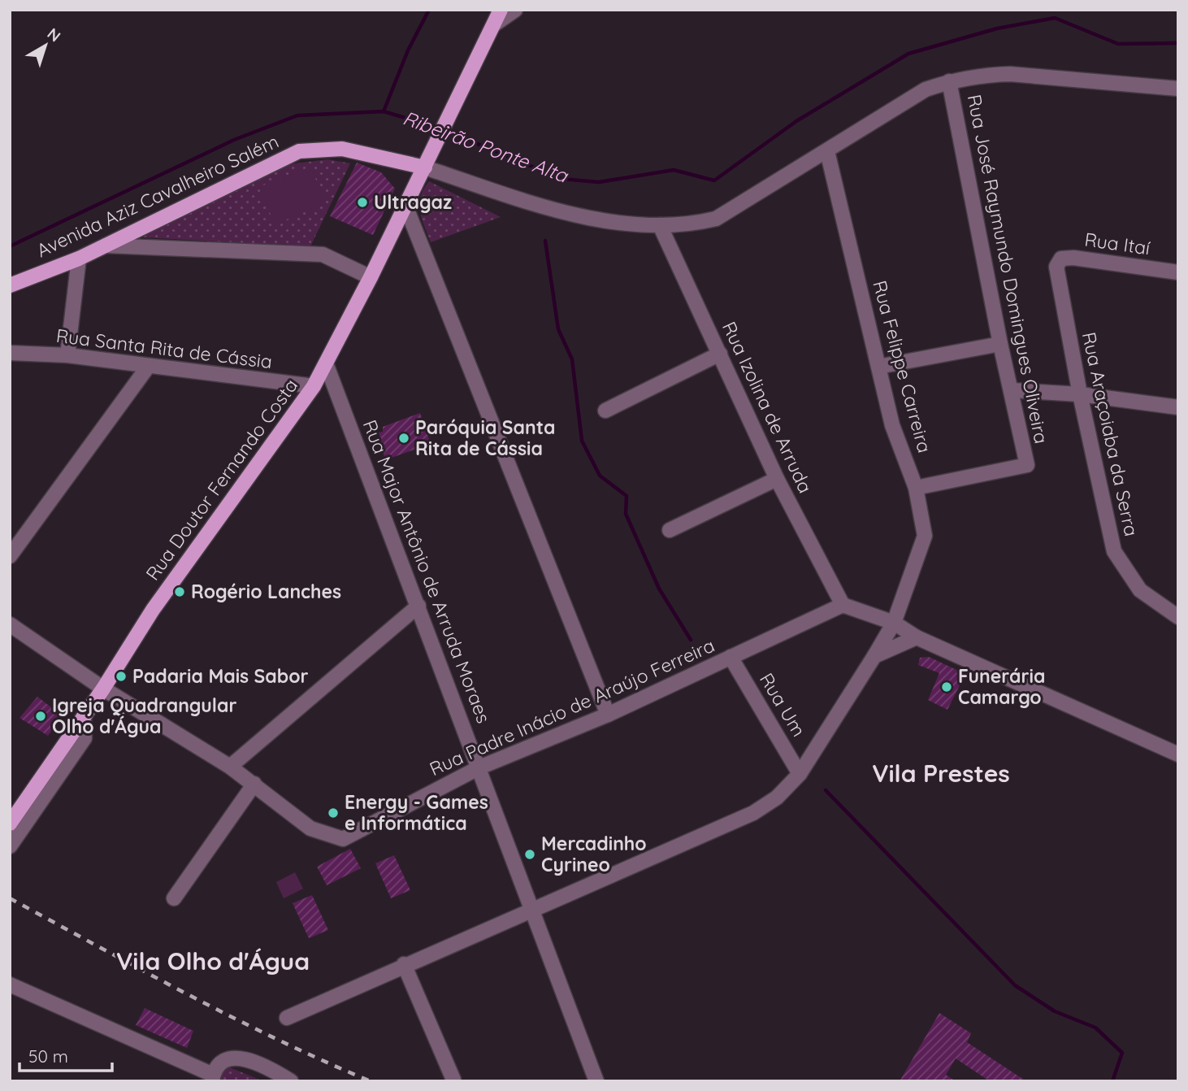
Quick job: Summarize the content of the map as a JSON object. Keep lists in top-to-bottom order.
{
  "streets": {
    "main road": ["Avenida Aziz Cavalheiro Salém", "Rua Doutor Fernando Costa"],
    "street": [
      "Rua Itaí",
      "Rua José Raymundo Domingues Oliveira",
      "Rua Santa Rita de Cássia",
      "Rua Felippe Carreira",
      "Rua Izolina de Arruda",
      "Rua Araçoiaba da Serra",
      "Rua Major Antônio de Arruda Moraes",
      "Rua Um",
      "Rua Padre Inácio de Araújo Ferreira"
    ]
  },
  "crossings": [
    ["Avenida Aziz Cavalheiro Salém", "Rua Doutor Fernando Costa"],
    ["Rua Itaí", "Rua Araçoiaba da Serra"],
    ["Rua José Raymundo Domingues Oliveira", "Rua Felippe Carreira"],
    ["Rua Santa Rita de Cássia", "Rua Doutor Fernando Costa"],
    ["Rua Felippe Carreira", "Rua Major Antônio de Arruda Moraes"],
    ["Rua Felippe Carreira", "Rua Um"],
    ["Rua Izolina de Arruda", "Rua Padre Inácio de Araújo Ferreira"],
    ["Rua Doutor Fernando Costa", "Rua Major Antônio de Arruda Moraes"],
    ["Rua Doutor Fernando Costa", "Rua Padre Inácio de Araújo Ferreira"],
    ["Rua Major Antônio de Arruda Moraes", "Rua Padre Inácio de Araújo Ferreira"],
    ["Rua Um", "Rua Padre Inácio de Araújo Ferreira"]
  ],
  "districts": ["Vila Prestes", "Vila Olho d'Água"],
  "water": ["Ribeirão Ponte Alta"],
  "places": [
    "Ultragaz",
    "Paróquia Santa Rita de Cássia",
    "Rogério Lanches",
    "Padaria Mais Sabor",
    "Funerária Camargo",
    "Igreja Quadrangular Olho d'Água",
    "Energy - Games e Informática",
    "Mercadinho Cyrineo"
  ],
  "scale_bar": "50 m",
  "north": "top right"
}
